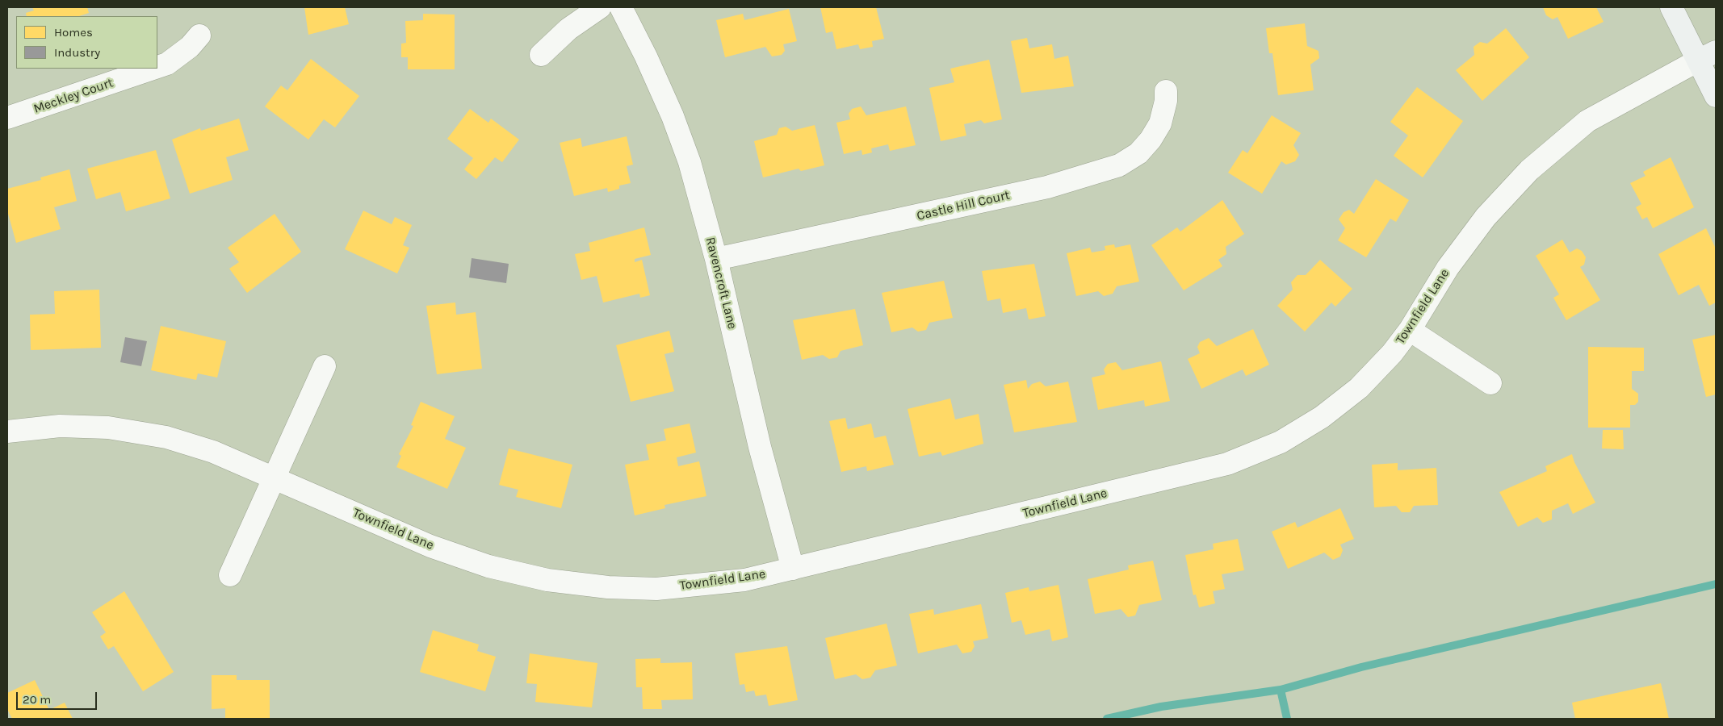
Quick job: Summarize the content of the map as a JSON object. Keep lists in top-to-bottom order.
{
  "streets": {
    "street": [
      "Meckley Court",
      "Castle Hill Court",
      "Ravencroft Lane",
      "Townfield Lane"
    ]
  },
  "crossings": [
    ["Castle Hill Court", "Ravencroft Lane"],
    ["Ravencroft Lane", "Townfield Lane"]
  ],
  "legend": ["Homes", "Industry"],
  "scale_bar": "20 m"
}
